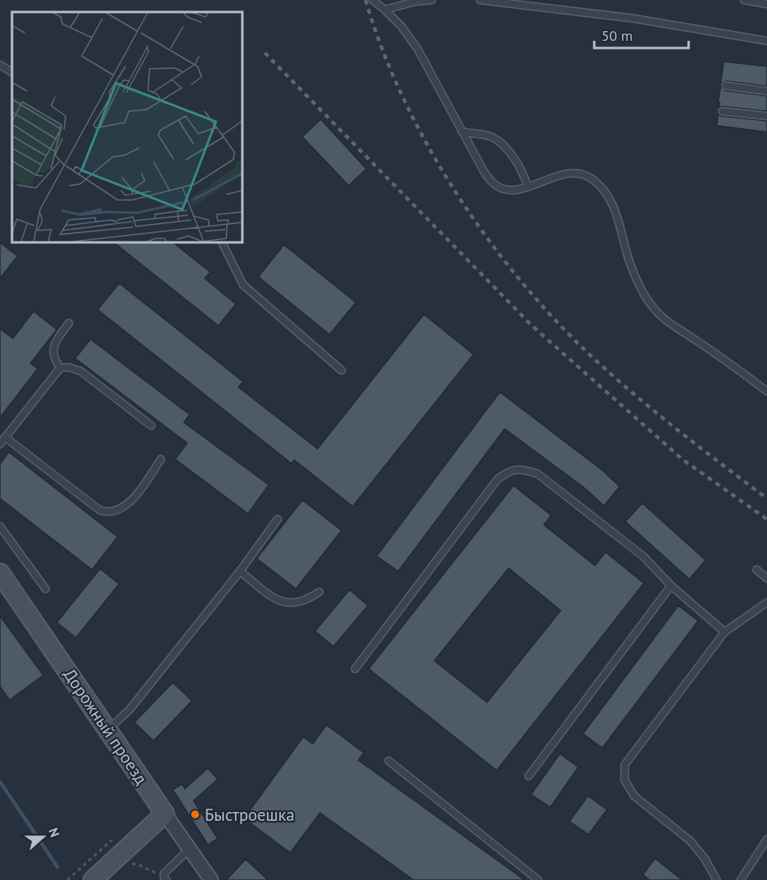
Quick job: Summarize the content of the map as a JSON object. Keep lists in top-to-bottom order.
{
  "streets": {
    "street": ["Дорожный проезд"]
  },
  "places": ["Быстроешка"],
  "scale_bar": "50 m",
  "north": "right"
}
